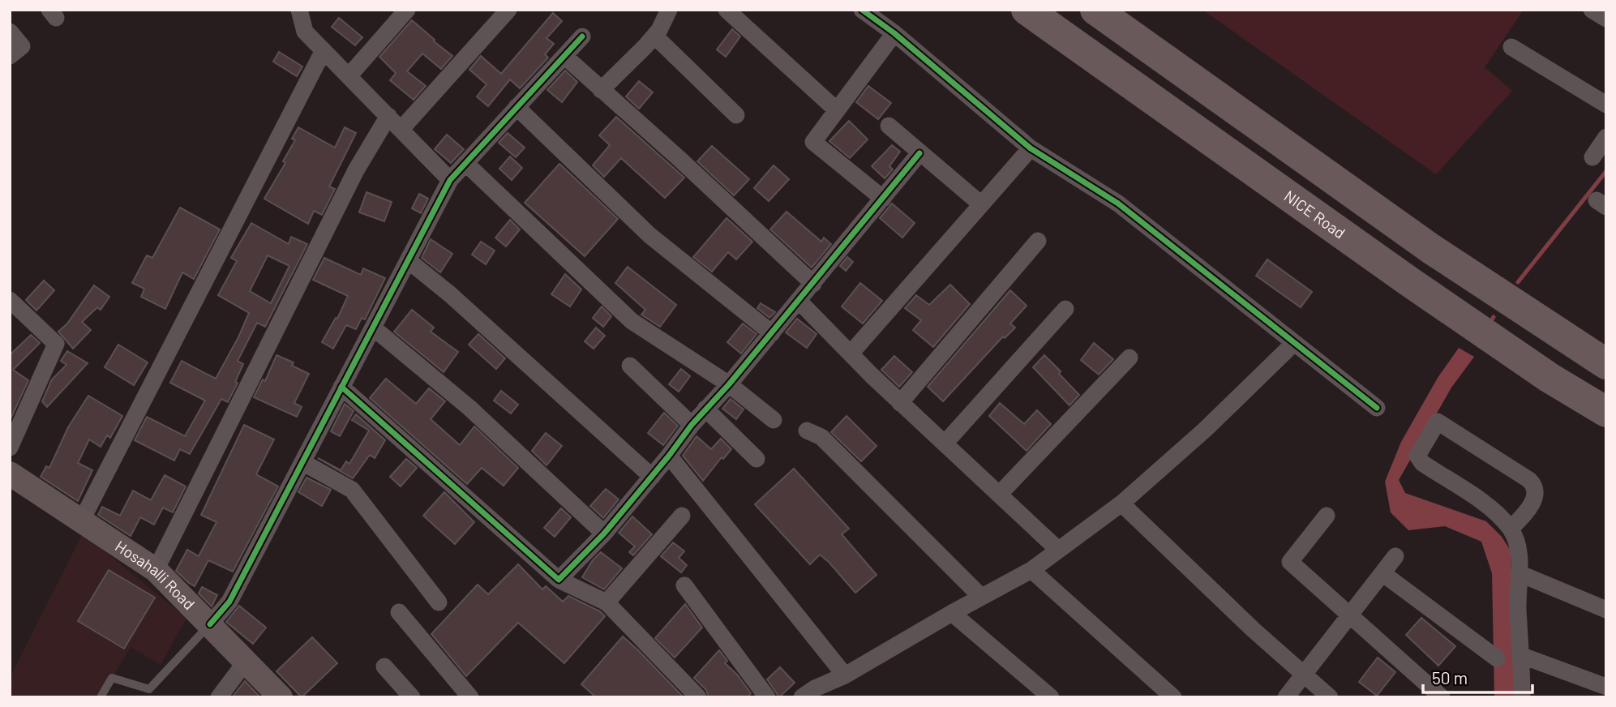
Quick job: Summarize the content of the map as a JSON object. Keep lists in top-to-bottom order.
{
  "streets": {
    "highway": ["NICE Road"],
    "street": ["Hosahalli Road"]
  },
  "scale_bar": "50 m"
}
